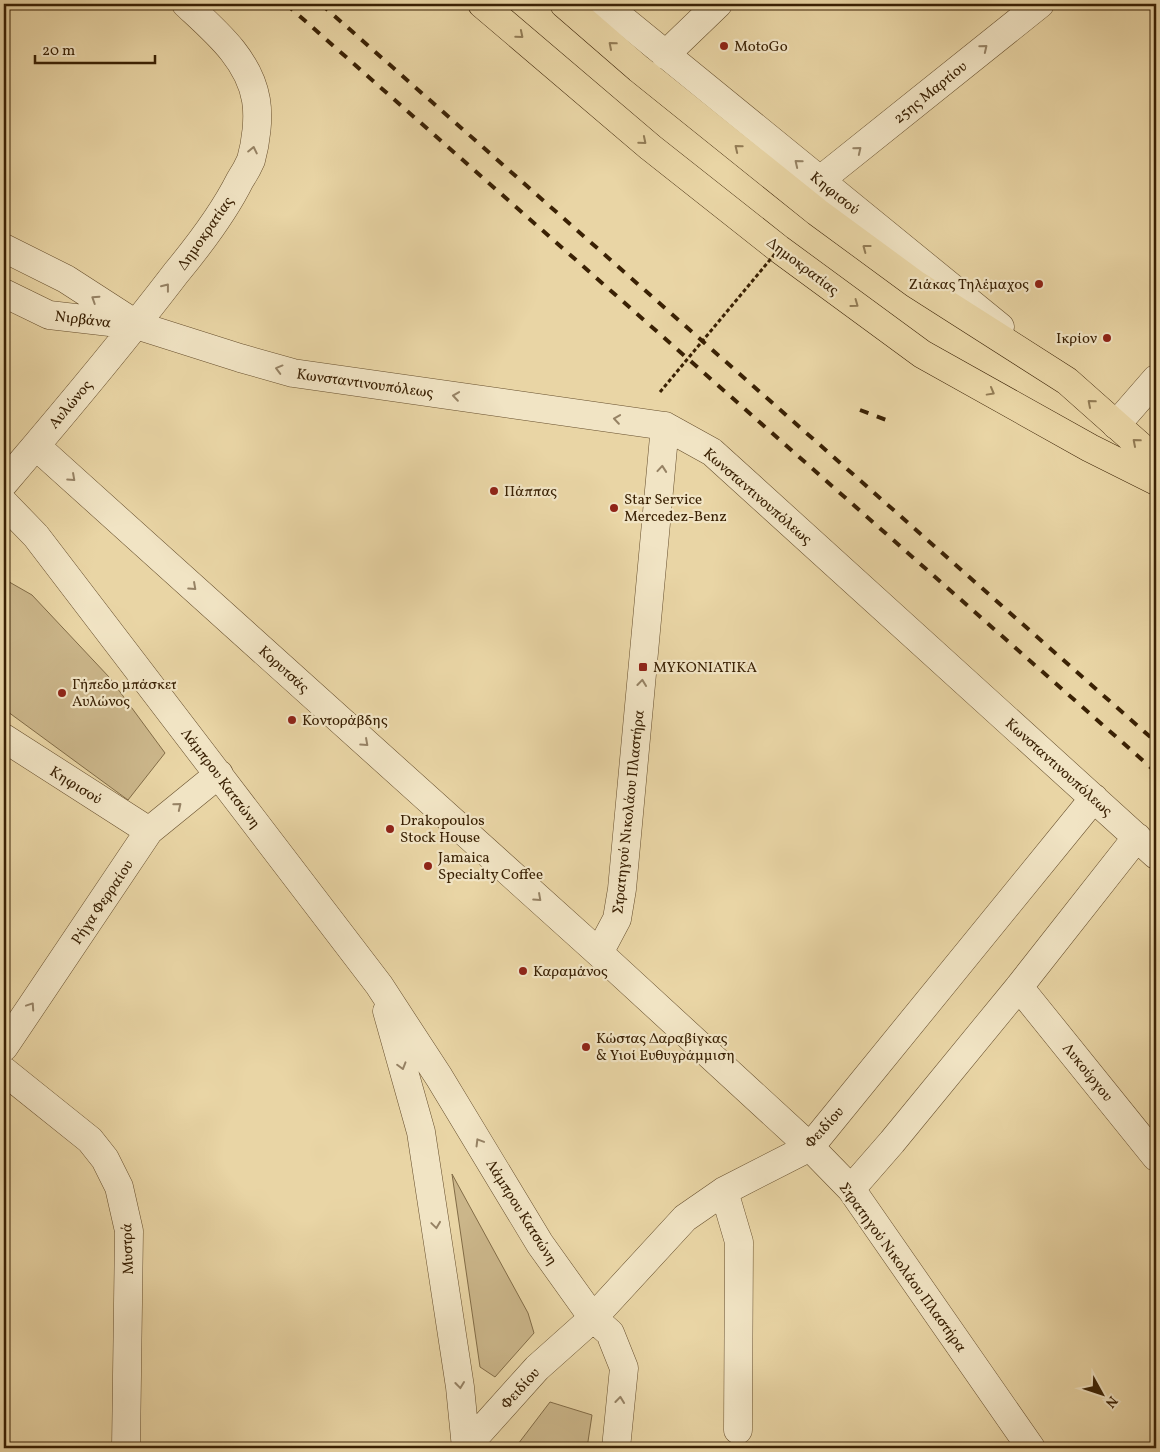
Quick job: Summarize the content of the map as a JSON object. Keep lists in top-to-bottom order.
{
  "streets": {
    "main road": ["Δημοκρατίας"],
    "street": [
      "25ης Μαρτίου",
      "Κηφισού",
      "Νιρβάνα",
      "Κωνσταντινουπόλεως",
      "Αυλώνος",
      "Κορυτσάς",
      "Λάμπρου Κατσώνη",
      "Στρατηγού Νικολάου Πλαστήρα",
      "Ρήγα Φερραίου",
      "Λυκούργου",
      "Φειδίου",
      "Μυστρά"
    ]
  },
  "crossings": [
    ["25ης Μαρτίου", "Κηφισού"],
    ["Κηφισού", "Ρήγα Φερραίου"],
    ["Δημοκρατίας", "Νιρβάνα"],
    ["Δημοκρατίας", "Κωνσταντινουπόλεως"],
    ["Δημοκρατίας", "Αυλώνος"],
    ["Νιρβάνα", "Κωνσταντινουπόλεως"],
    ["Νιρβάνα", "Αυλώνος"],
    ["Κωνσταντινουπόλεως", "Αυλώνος"],
    ["Κωνσταντινουπόλεως", "Στρατηγού Νικολάου Πλαστήρα"],
    ["Κωνσταντινουπόλεως", "Φειδίου"],
    ["Αυλώνος", "Κορυτσάς"],
    ["Κορυτσάς", "Στρατηγού Νικολάου Πλαστήρα"],
    ["Λάμπρου Κατσώνη", "Ρήγα Φερραίου"],
    ["Λάμπρου Κατσώνη", "Φειδίου"],
    ["Στρατηγού Νικολάου Πλαστήρα", "Φειδίου"]
  ],
  "one_way": [
    "25ης Μαρτίου",
    "Κωνσταντινουπόλεως",
    "Κορυτσάς",
    "Στρατηγού Νικολάου Πλαστήρα",
    "Ρήγα Φερραίου"
  ],
  "places": {
    "other": [
      "MotoGo",
      "Ζιάκας Τηλέμαχος",
      "Ικρίον",
      "Πάππας",
      "Star Service Mercedez-Benz",
      "Γήπεδο μπάσκετ Αυλώνος",
      "Κοντοράβδης",
      "Drakopoulos Stock House",
      "Jamaica Specialty Coffee",
      "Καραμάνος",
      "Κώστας Δαραβίγκας & Υιοί Ευθυγράμμιση"
    ],
    "transit": ["ΜΥΚΟΝΙΑΤΙΚΑ"]
  },
  "scale_bar": "20 m",
  "north": "bottom right"
}
